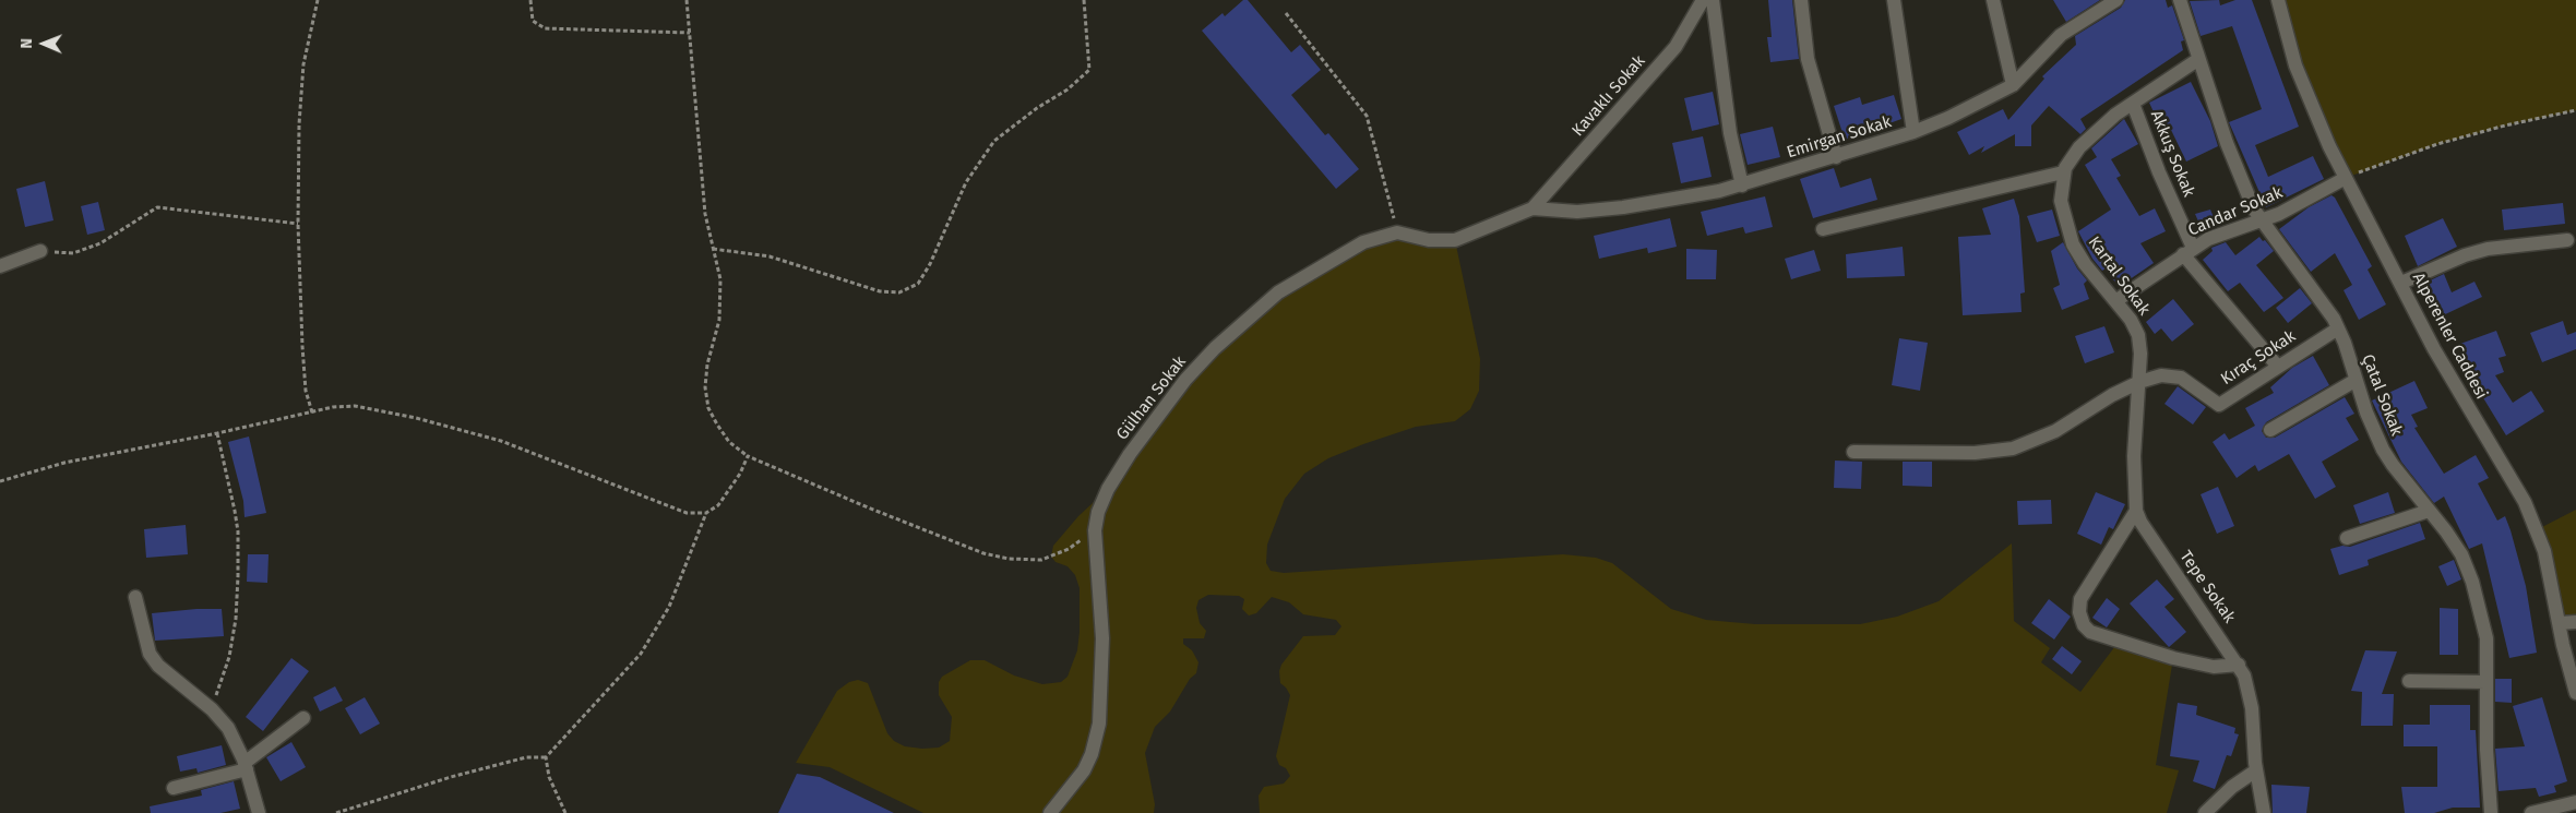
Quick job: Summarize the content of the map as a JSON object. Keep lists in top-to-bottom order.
{
  "streets": {
    "street": [
      "Kavaklı Sokak",
      "Emirgan Sokak",
      "Akkuş Sokak",
      "Candar Sokak",
      "Kartal Sokak",
      "Alperenler Caddesi",
      "Kıraç Sokak",
      "Çatal Sokak",
      "Gülhan Sokak",
      "Tepe Sokak"
    ]
  },
  "crossings": [
    ["Kavaklı Sokak", "Emirgan Sokak"],
    ["Kavaklı Sokak", "Gülhan Sokak"],
    ["Emirgan Sokak", "Gülhan Sokak"],
    ["Akkuş Sokak", "Candar Sokak"],
    ["Akkuş Sokak", "Kartal Sokak"],
    ["Akkuş Sokak", "Kıraç Sokak"],
    ["Candar Sokak", "Kartal Sokak"],
    ["Candar Sokak", "Alperenler Caddesi"],
    ["Candar Sokak", "Çatal Sokak"],
    ["Kartal Sokak", "Kıraç Sokak"],
    ["Kartal Sokak", "Çatal Sokak"],
    ["Kartal Sokak", "Tepe Sokak"],
    ["Kıraç Sokak", "Çatal Sokak"],
    ["Kıraç Sokak", "Tepe Sokak"]
  ],
  "north": "left"
}
